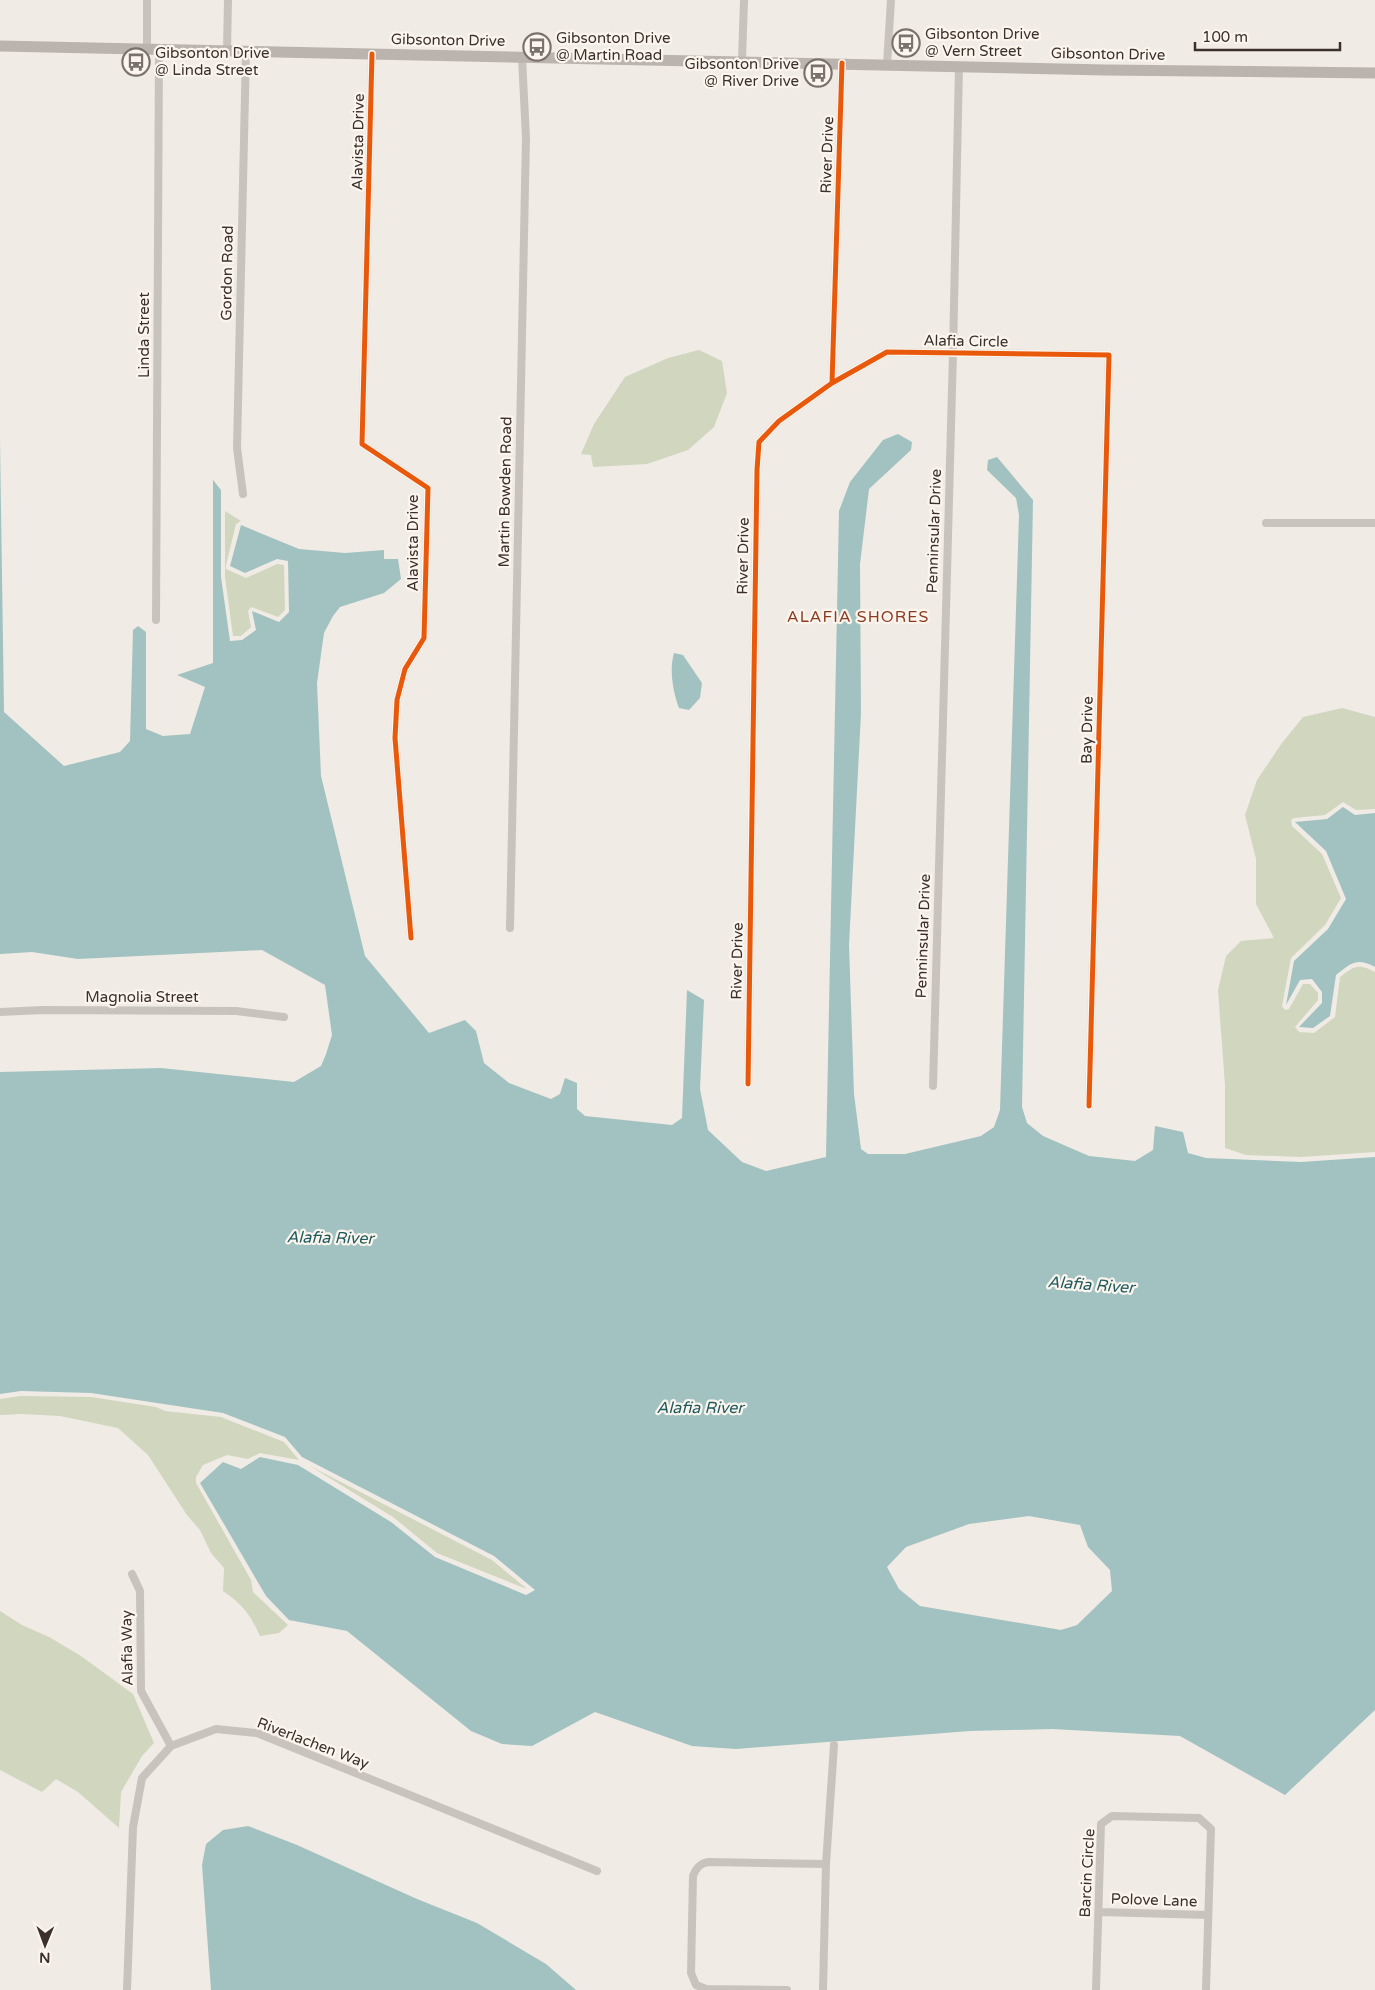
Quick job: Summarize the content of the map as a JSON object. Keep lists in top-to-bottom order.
{
  "streets": {
    "main road": ["Gibsonton Drive"],
    "street": [
      "Alavista Drive",
      "River Drive",
      "Gordon Road",
      "Linda Street",
      "Alafia Circle",
      "Martin Bowden Road",
      "Penninsular Drive",
      "Bay Drive",
      "Magnolia Street",
      "Alafia Way",
      "Riverlachen Way",
      "Barcin Circle",
      "Polove Lane"
    ]
  },
  "crossings": [
    ["Gibsonton Drive", "Alavista Drive"],
    ["Gibsonton Drive", "River Drive"],
    ["Gibsonton Drive", "Gordon Road"],
    ["Gibsonton Drive", "Linda Street"],
    ["Gibsonton Drive", "Martin Bowden Road"],
    ["Gibsonton Drive", "Penninsular Drive"],
    ["River Drive", "Alafia Circle"],
    ["Alafia Circle", "Penninsular Drive"],
    ["Alafia Circle", "Bay Drive"],
    ["Alafia Way", "Riverlachen Way"],
    ["Barcin Circle", "Polove Lane"]
  ],
  "districts": ["ALAFIA SHORES"],
  "water": ["Alafia River"],
  "places": {
    "bus stop": [
      "Gibsonton Drive @ Vern Street",
      "Gibsonton Drive @ Martin Road",
      "Gibsonton Drive @ Linda Street",
      "Gibsonton Drive @ River Drive"
    ]
  },
  "scale_bar": "100 m",
  "north": "bottom"
}
